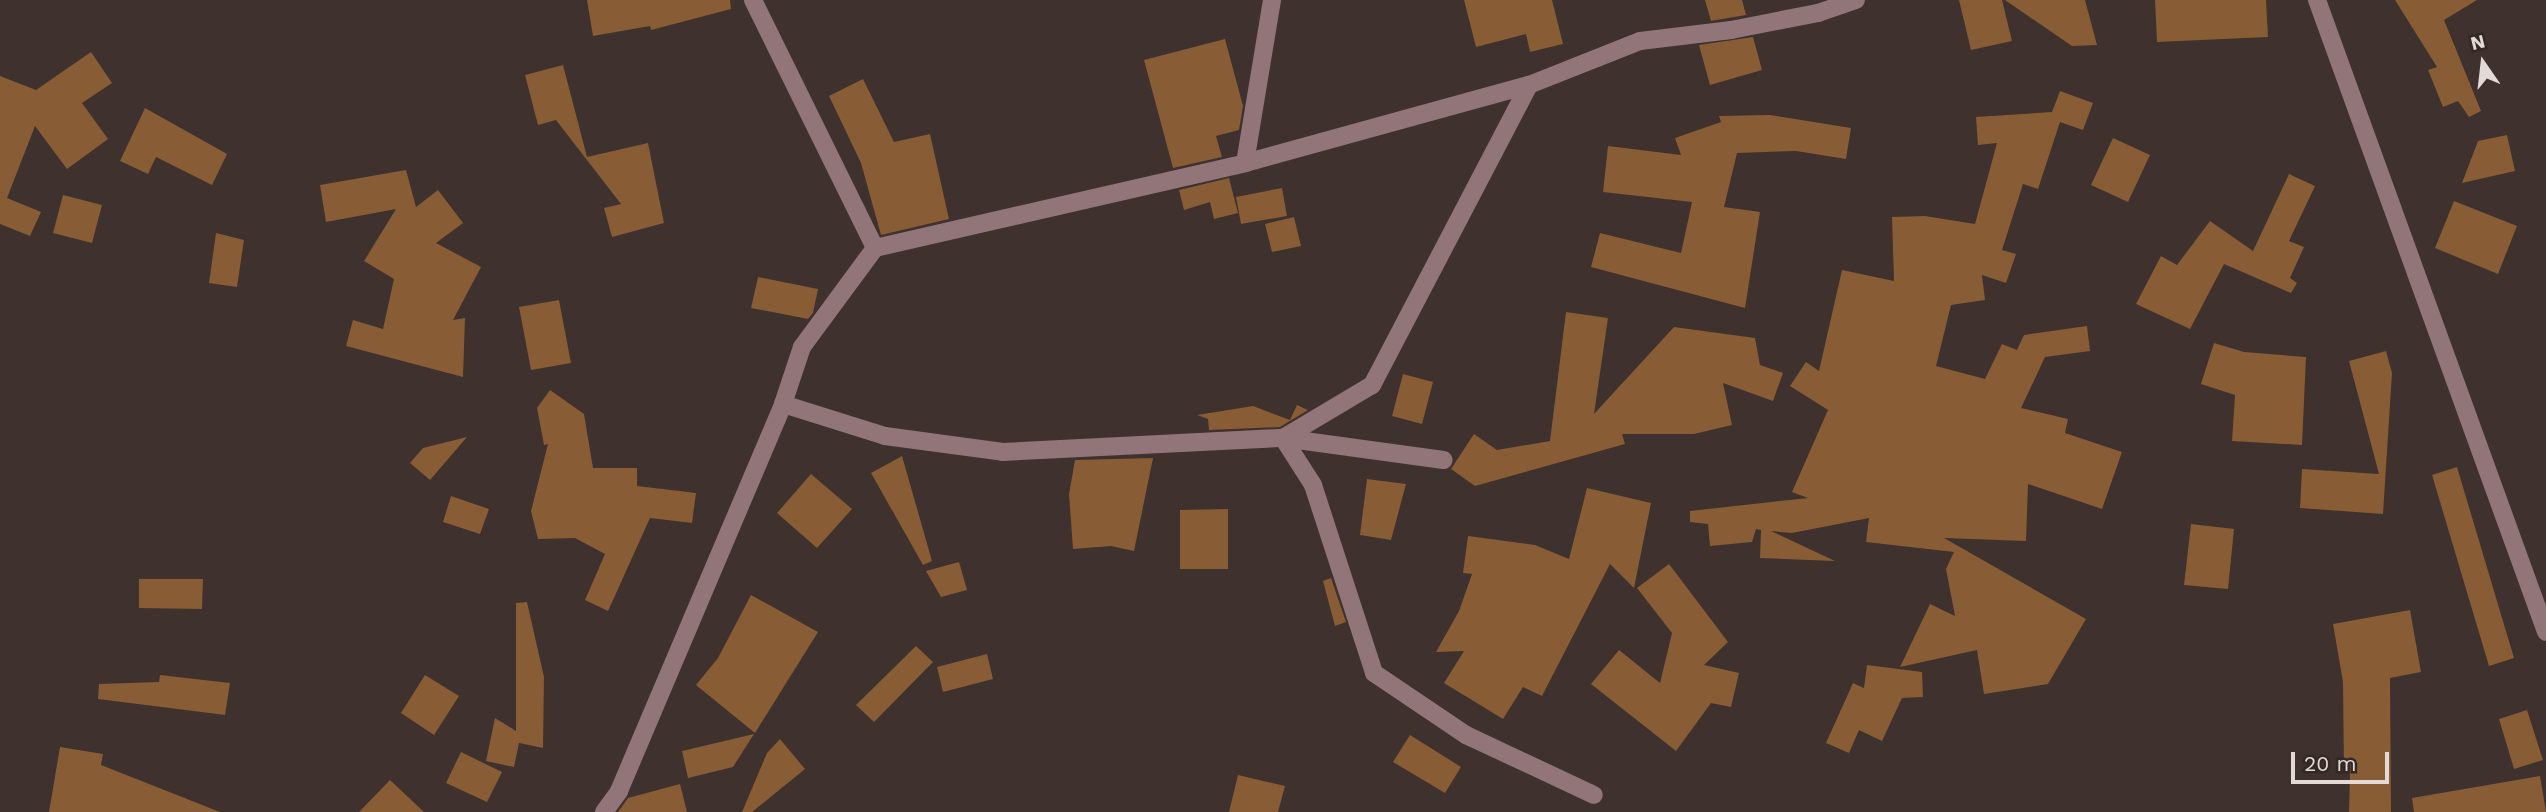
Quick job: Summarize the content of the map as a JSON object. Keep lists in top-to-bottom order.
{
  "scale_bar": "20 m",
  "north": "top"
}
